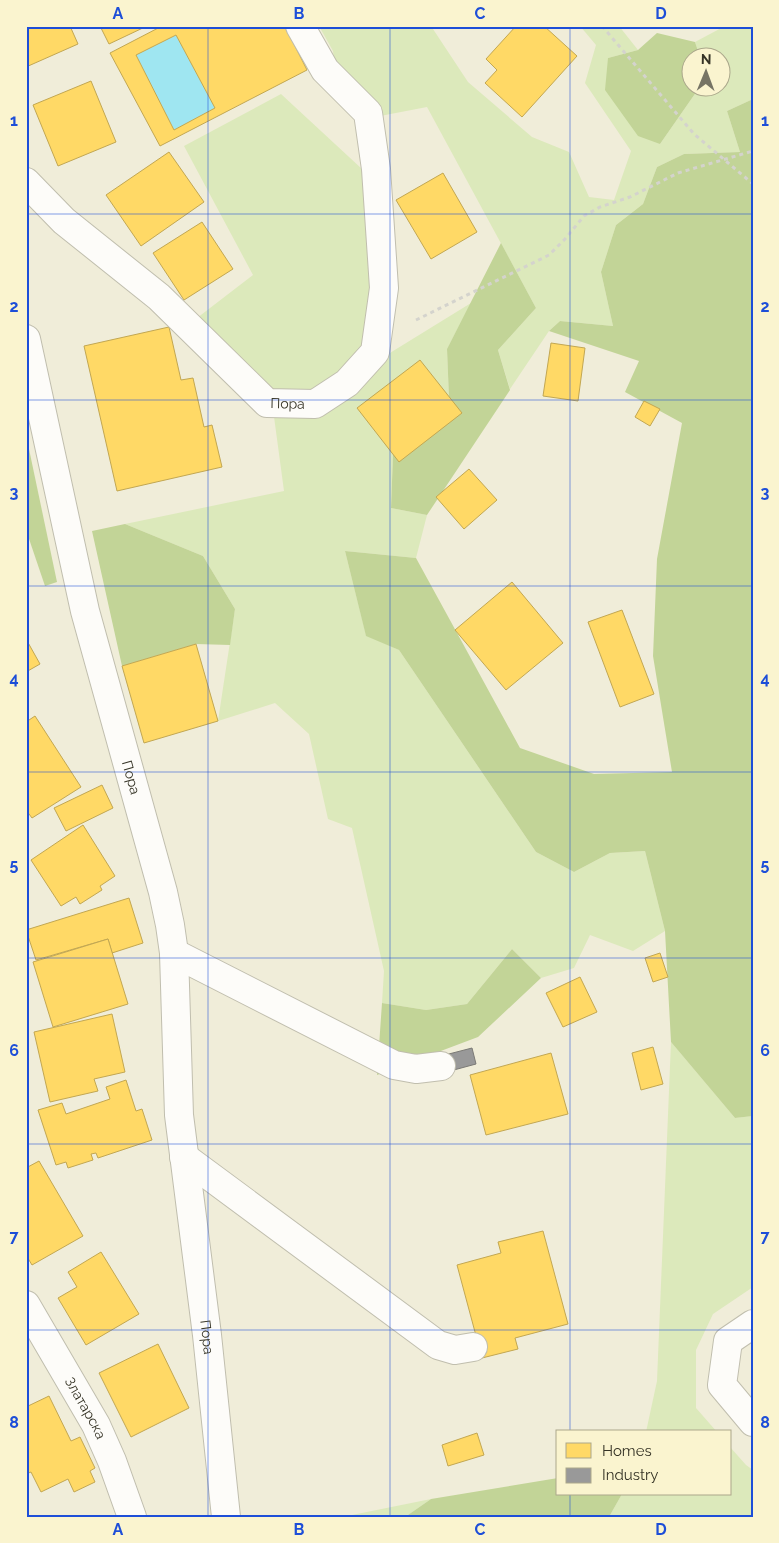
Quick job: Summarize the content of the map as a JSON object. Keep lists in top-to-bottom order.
{
  "streets": {
    "street": ["Пора", "Златарска"]
  },
  "legend": ["Homes", "Industry"],
  "north": "top",
  "grid": {
    "columns": [
      "A",
      "B",
      "C",
      "D"
    ],
    "rows": [
      "1",
      "2",
      "3",
      "4",
      "5",
      "6",
      "7",
      "8"
    ]
  }
}
